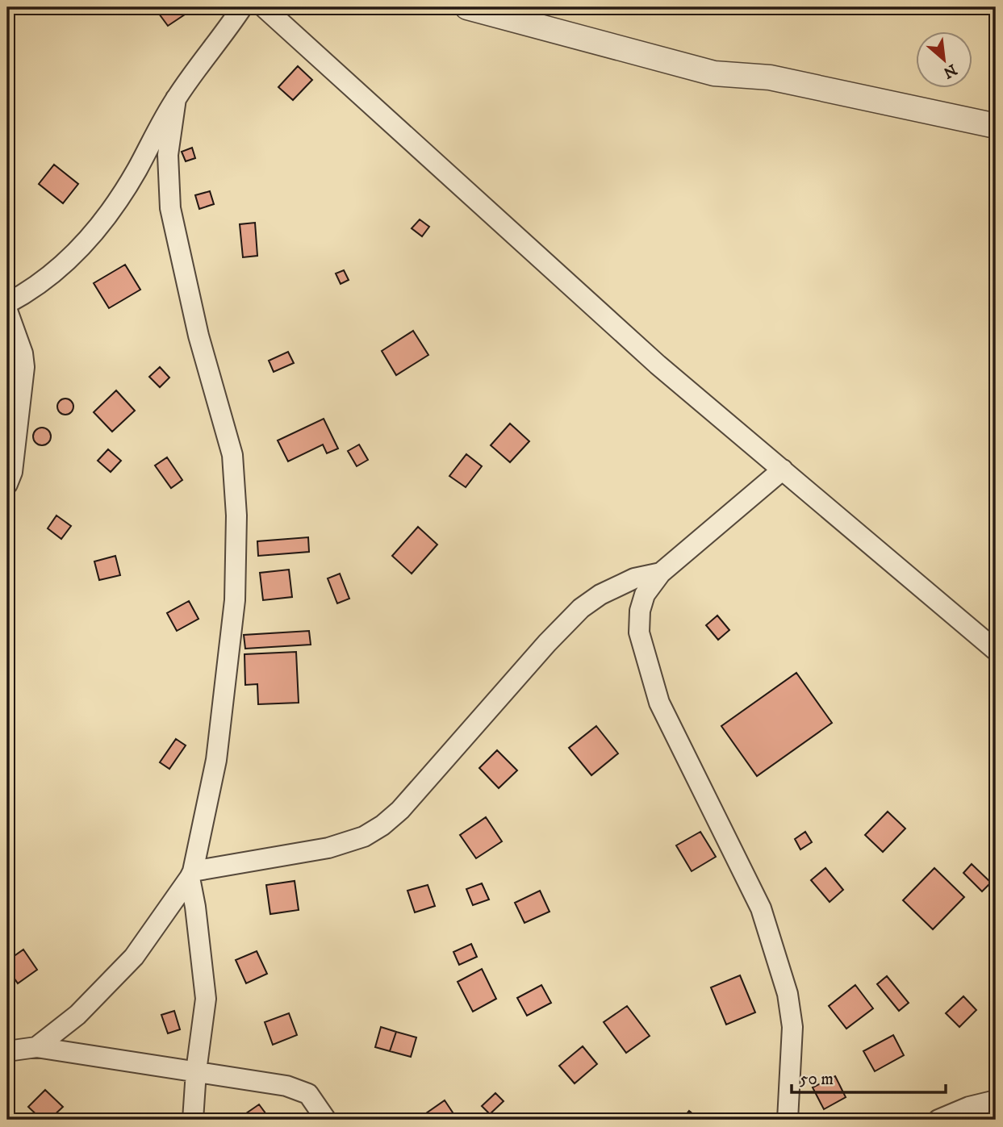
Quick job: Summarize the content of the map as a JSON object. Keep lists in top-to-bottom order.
{
  "scale_bar": "50 m",
  "north": "bottom right"
}
